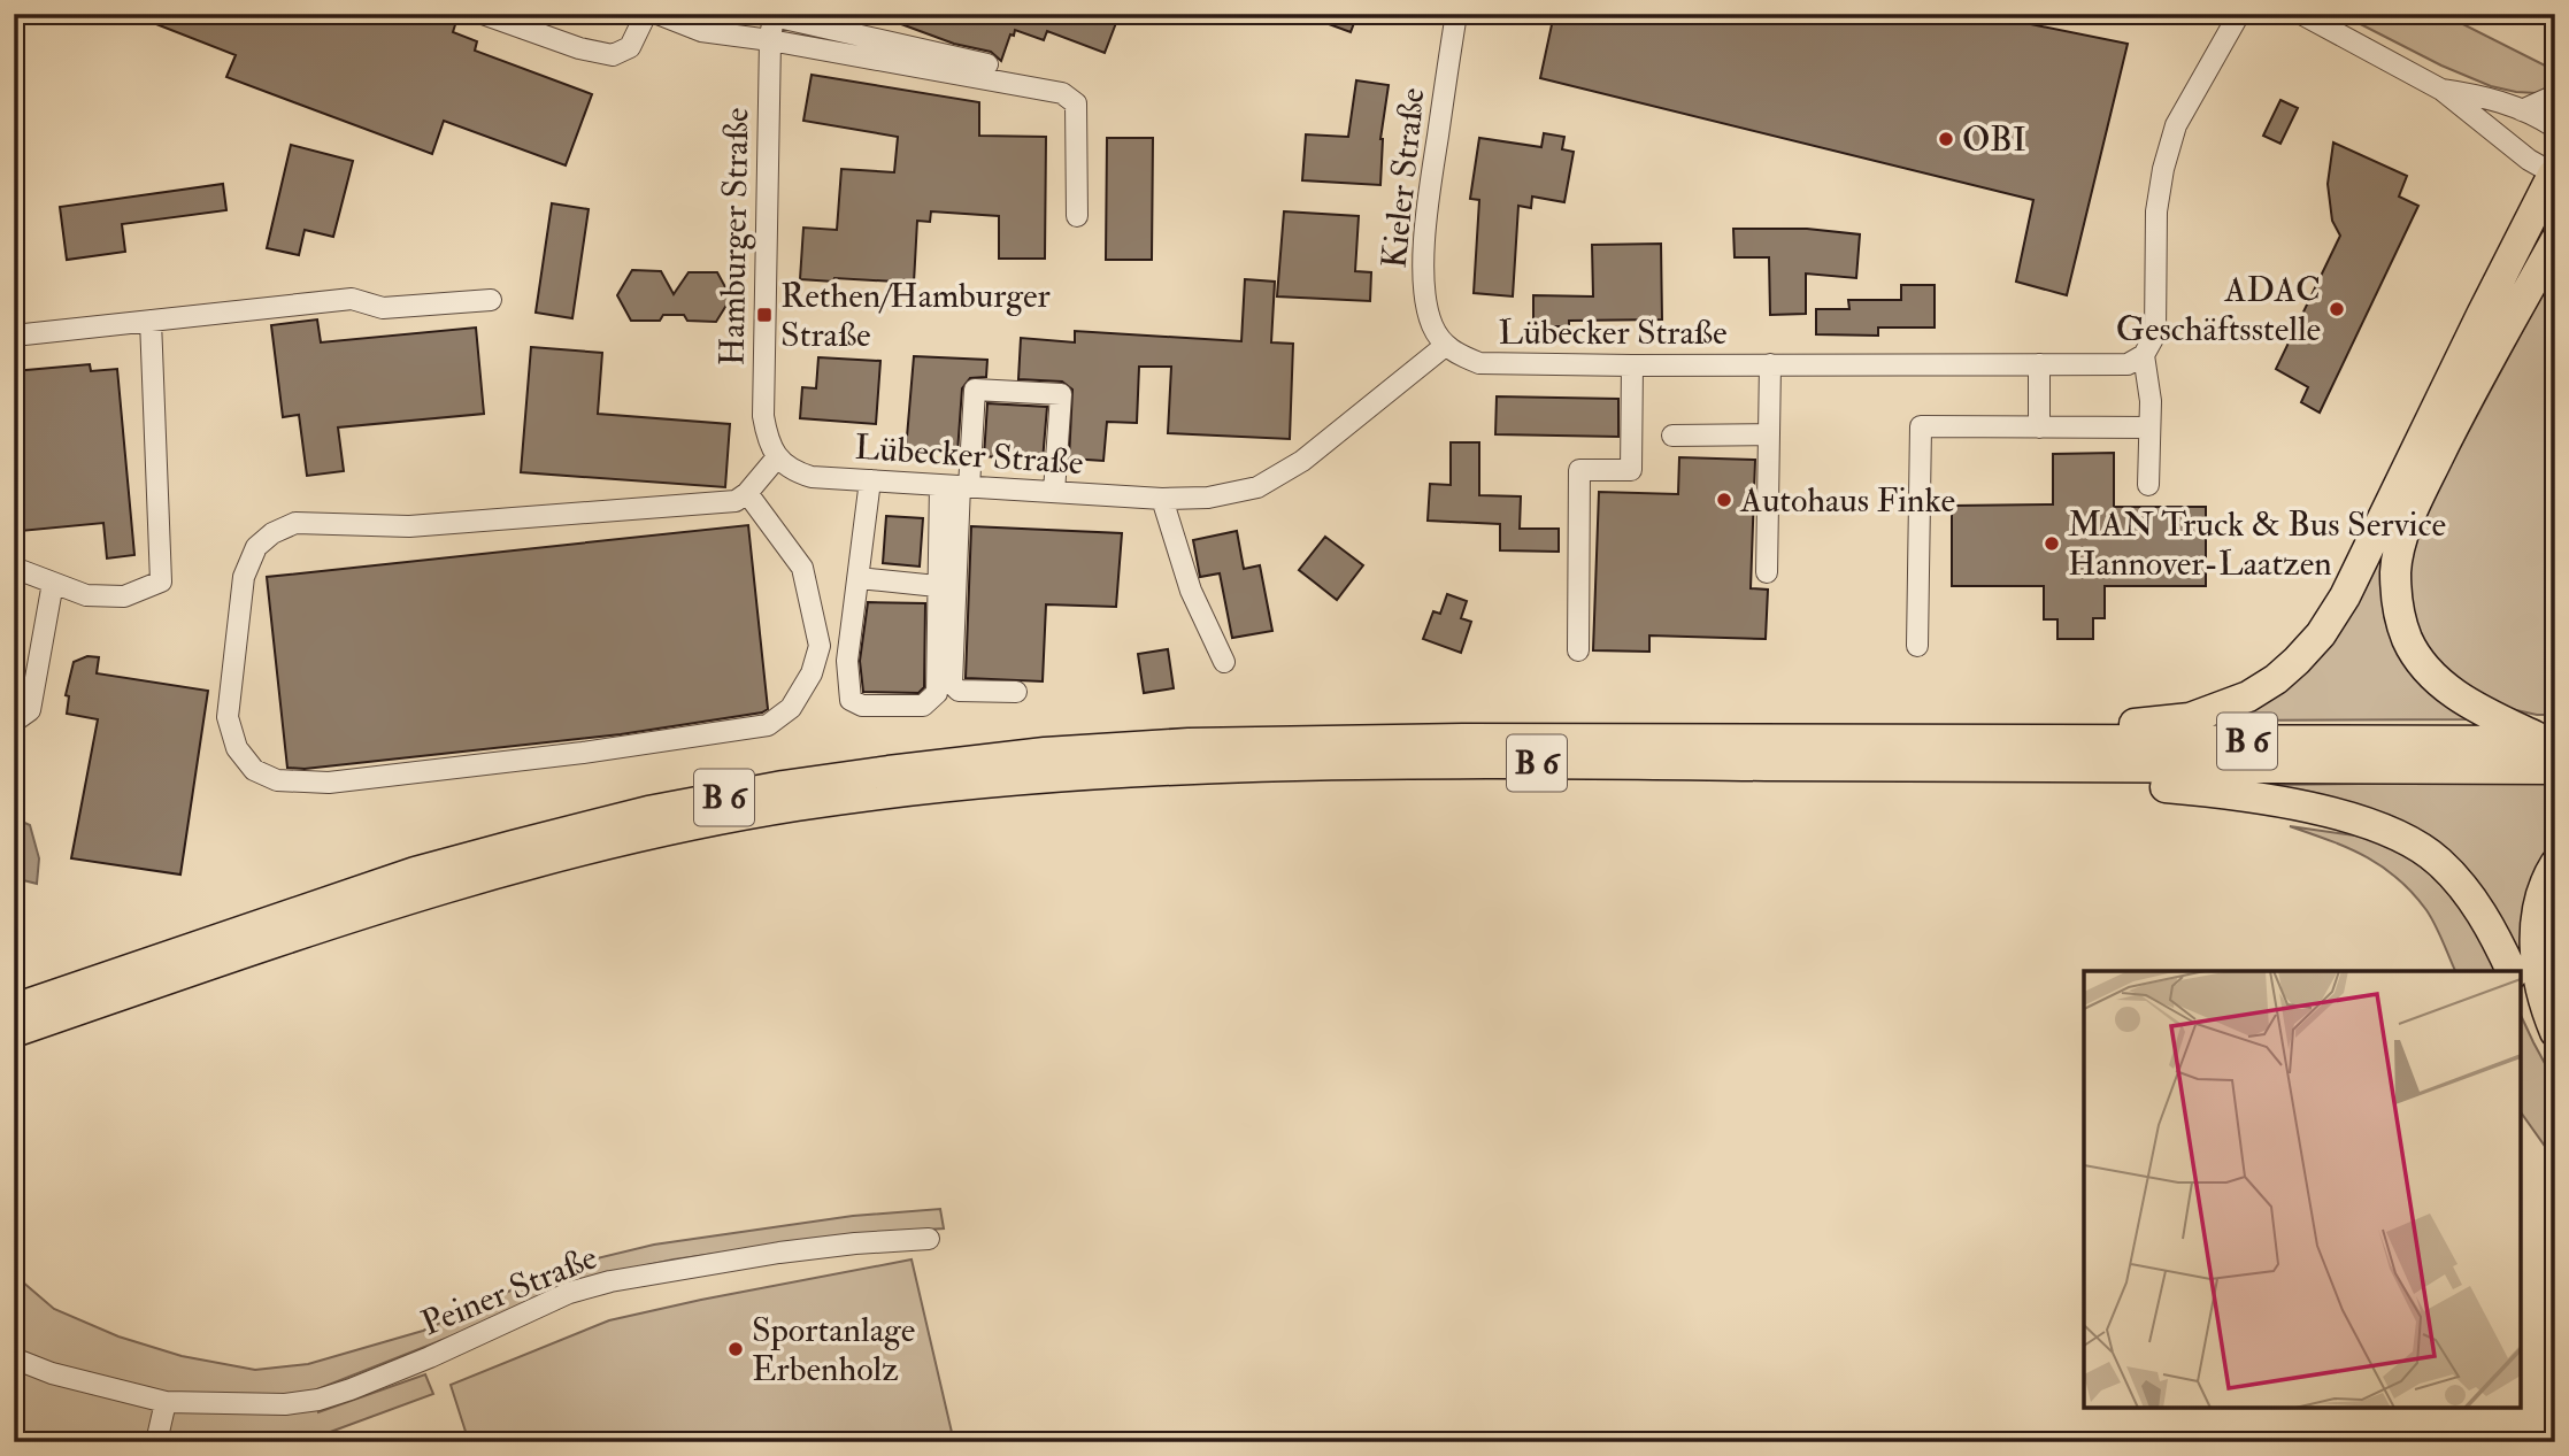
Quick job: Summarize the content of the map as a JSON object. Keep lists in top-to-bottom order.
{
  "streets": {
    "highway": ["B 6"],
    "street": [
      "Kieler Straße",
      "Hamburger Straße",
      "Lübecker Straße",
      "Peiner Straße"
    ]
  },
  "crossings": [
    ["Kieler Straße", "Lübecker Straße"],
    ["Hamburger Straße", "Lübecker Straße"]
  ],
  "places": {
    "other": [
      "OBI",
      "ADAC Geschäftsstelle",
      "Autohaus Finke",
      "MAN Truck & Bus Service Hannover-Laatzen",
      "Sportanlage Erbenholz"
    ],
    "transit": ["Rethen/Hamburger Straße"]
  }
}
